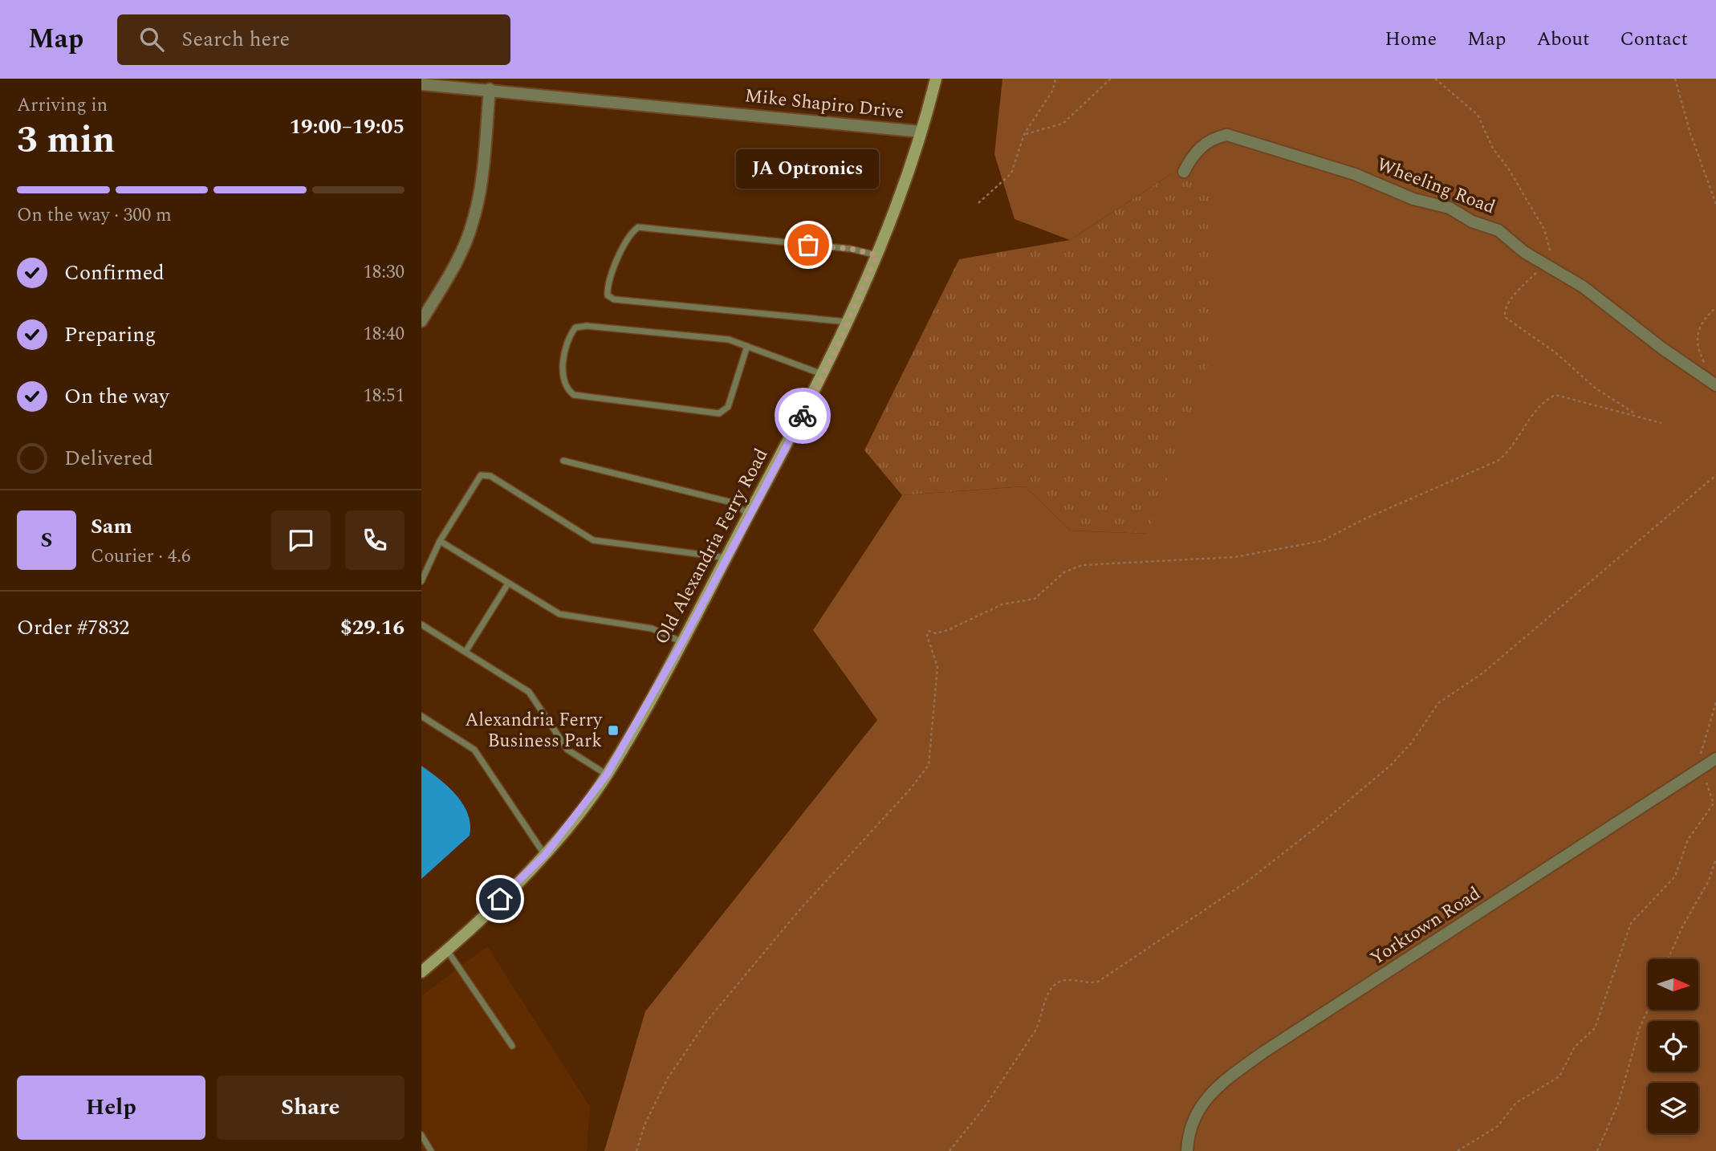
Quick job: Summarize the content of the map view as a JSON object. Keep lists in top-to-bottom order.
{
  "streets": {
    "main road": ["Old Alexandria Ferry Road"],
    "street": ["Mike Shapiro Drive", "Wheeling Road", "Yorktown Road"]
  },
  "crossings": [
    ["Mike Shapiro Drive", "Old Alexandria Ferry Road"]
  ],
  "places": {
    "other": ["JA Optronics"],
    "transit": ["Alexandria Ferry Business Park"]
  },
  "north": "right",
  "page": {
    "header": "Map",
    "search": "Search here",
    "nav": [
      "Home",
      "Map",
      "About",
      "Contact"
    ],
    "heading": ["3 min", "Arriving in", "19:00–19:05"],
    "panel": [
      "Sam",
      "Courier · 4.6",
      "Order #7832",
      "$29.16"
    ],
    "bubble": "JA Optronics",
    "bar": "On the way · 300 m",
    "list": [
      ["Confirmed", "18:30"],
      ["Preparing", "18:40"],
      ["On the way", "18:51"],
      "Delivered"
    ],
    "round": "S",
    "buttons": ["Help", "Share"]
  }
}
